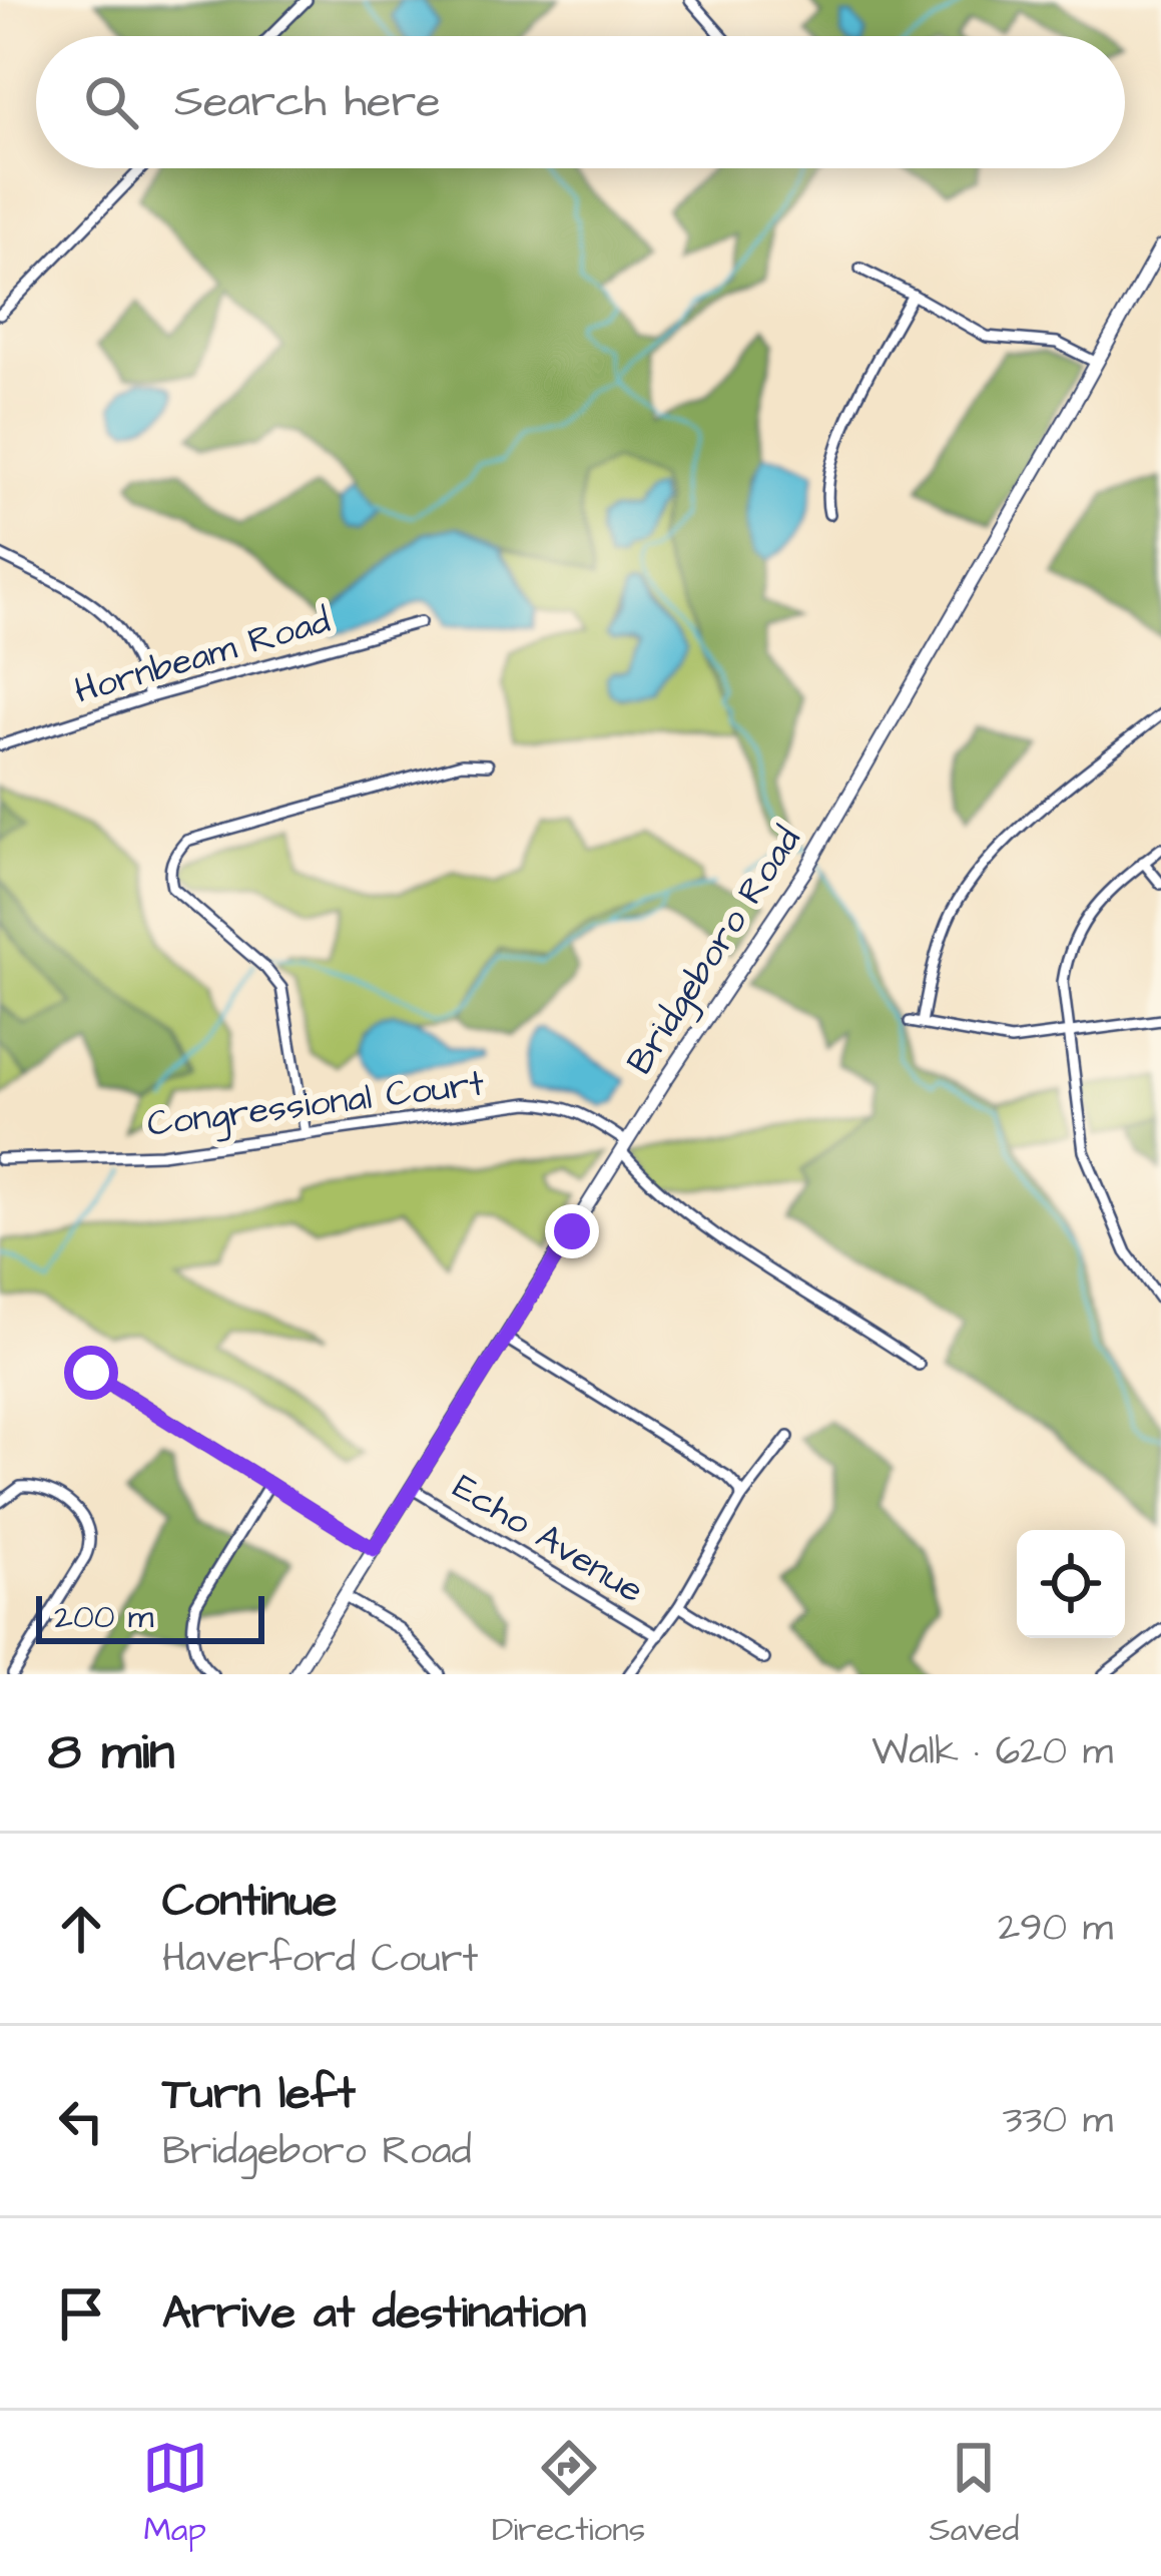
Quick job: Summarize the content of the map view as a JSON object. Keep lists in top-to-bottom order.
{
  "streets": {
    "main road": ["Bridgeboro Road"],
    "street": ["Hornbeam Road", "Congressional Court", "Echo Avenue"]
  },
  "crossings": [
    ["Bridgeboro Road", "Congressional Court"],
    ["Bridgeboro Road", "Echo Avenue"]
  ],
  "scale_bar": "200 m",
  "page": {
    "search": "Search here",
    "scale": "200 m",
    "heading": ["8 min", "Walk · 620 m"],
    "list": [
      ["Continue", "Haverford Court", "290 m"],
      ["Turn left", "Bridgeboro Road", "330 m"],
      "Arrive at destination"
    ],
    "nav": ["Map", "Directions", "Saved"]
  }
}
